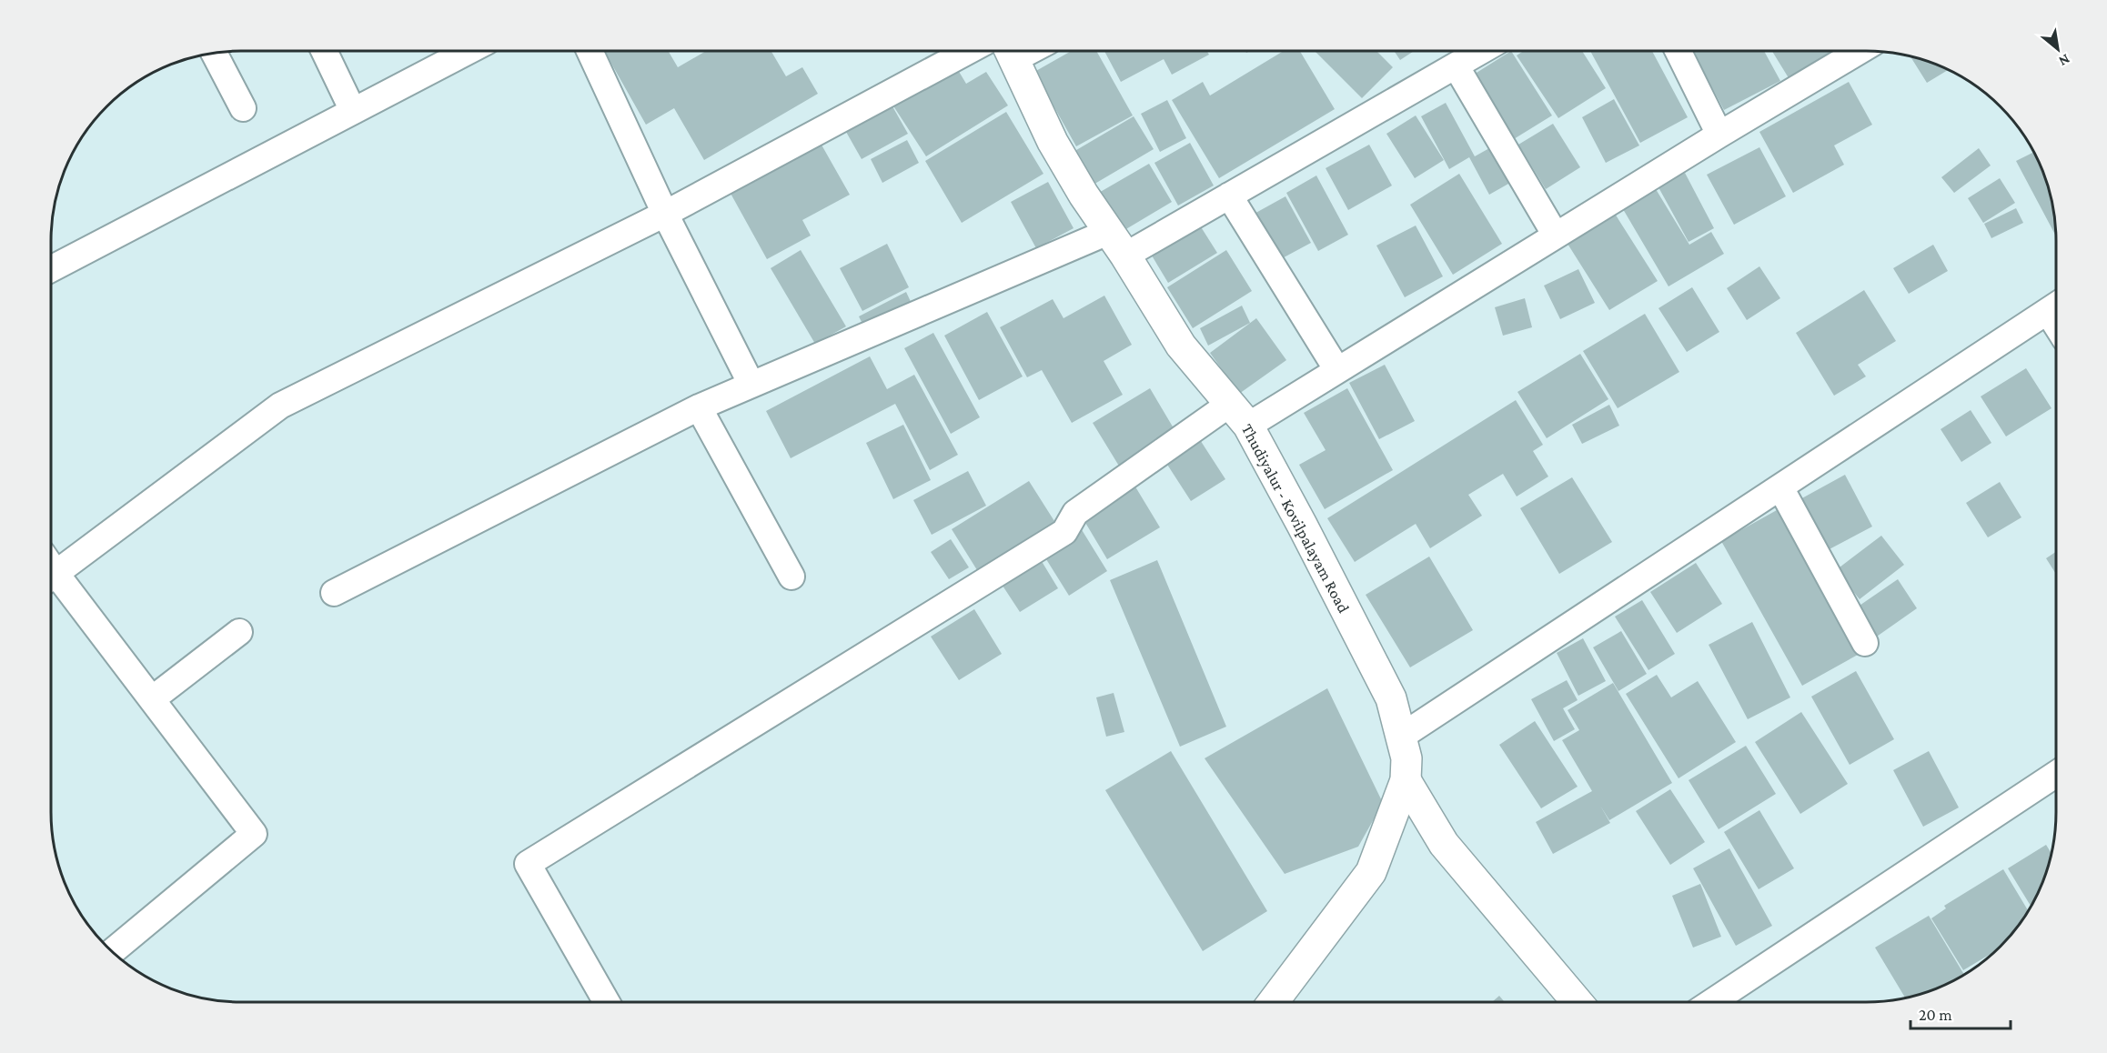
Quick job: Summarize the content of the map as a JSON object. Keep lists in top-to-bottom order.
{
  "streets": {
    "main road": ["Thudiyalur - Kovilpalayam Road"]
  },
  "scale_bar": "20 m",
  "north": "bottom right"
}
